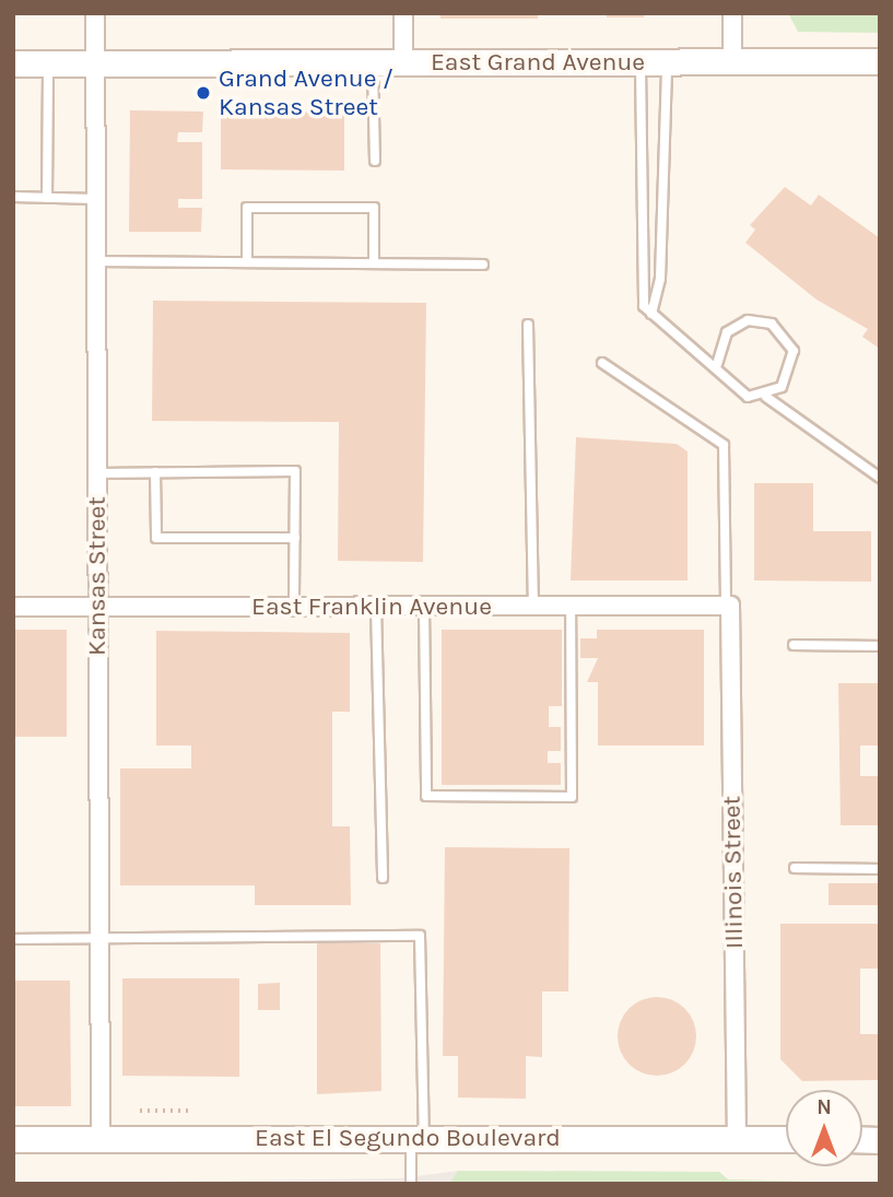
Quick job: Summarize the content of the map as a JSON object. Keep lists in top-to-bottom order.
{
  "streets": {
    "main road": ["East Grand Avenue", "East El Segundo Boulevard"],
    "street": ["Kansas Street", "East Franklin Avenue", "Illinois Street"]
  },
  "crossings": [
    ["East Grand Avenue", "Kansas Street"],
    ["Kansas Street", "East Franklin Avenue"],
    ["Kansas Street", "East El Segundo Boulevard"],
    ["East Franklin Avenue", "Illinois Street"],
    ["Illinois Street", "East El Segundo Boulevard"]
  ],
  "places": ["Grand Avenue / Kansas Street"],
  "north": "top"
}
